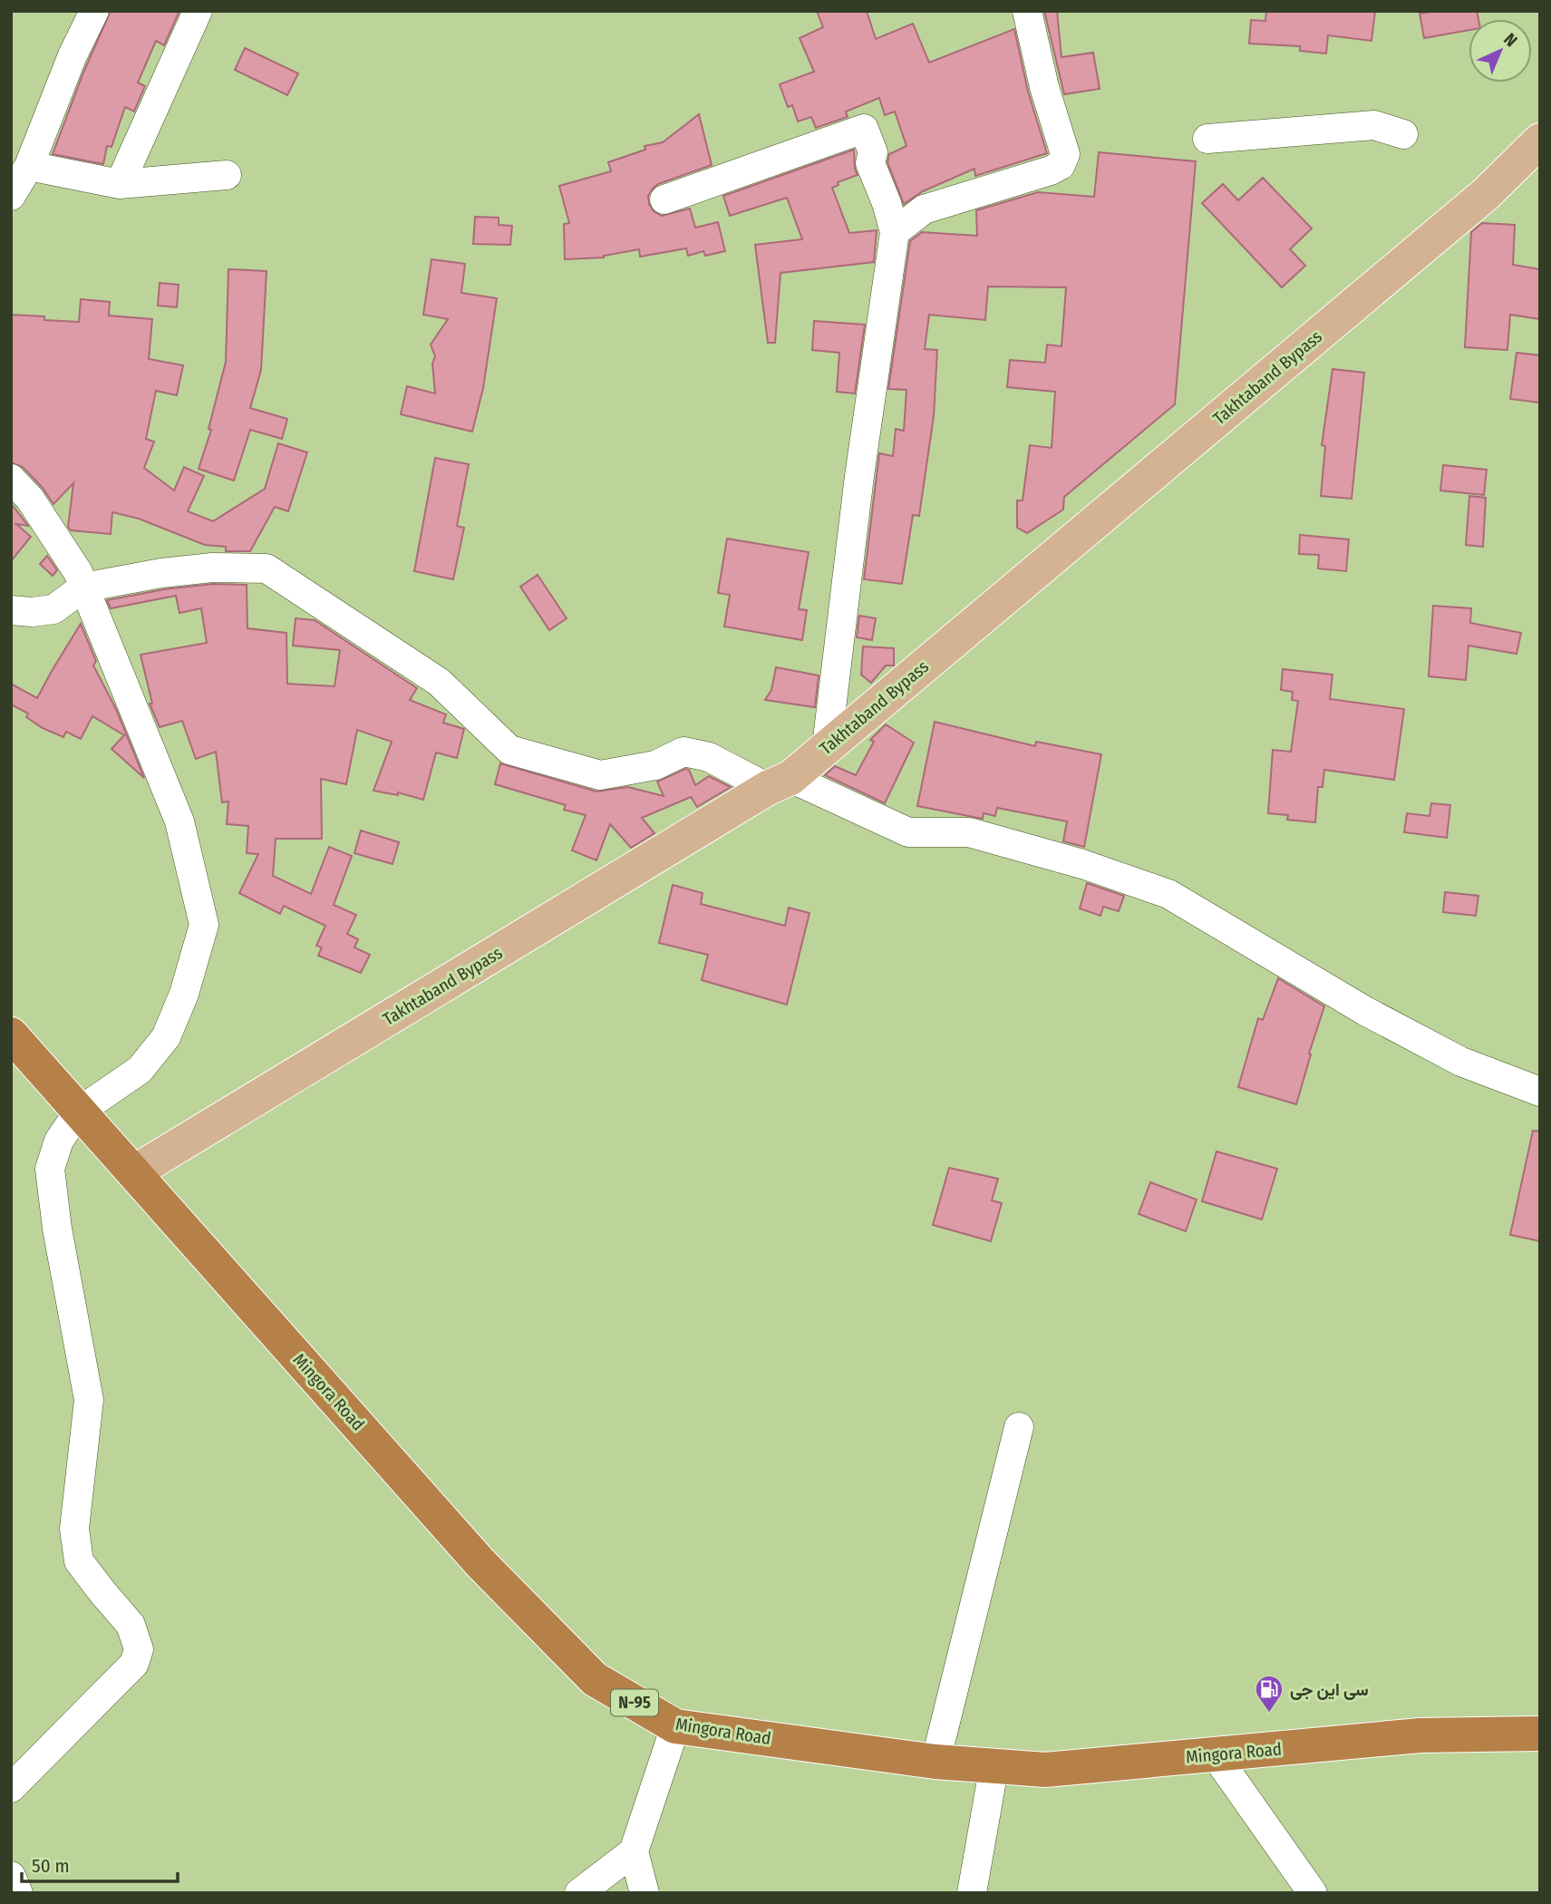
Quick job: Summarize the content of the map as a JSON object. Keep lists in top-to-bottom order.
{
  "streets": {
    "highway": ["Mingora Road", "N-95"],
    "main road": ["Takhtaband Bypass"]
  },
  "crossings": [
    ["Takhtaband Bypass", "Mingora Road"]
  ],
  "places": {
    "fuel station": ["سی این جی"]
  },
  "scale_bar": "50 m",
  "north": "top right"
}
